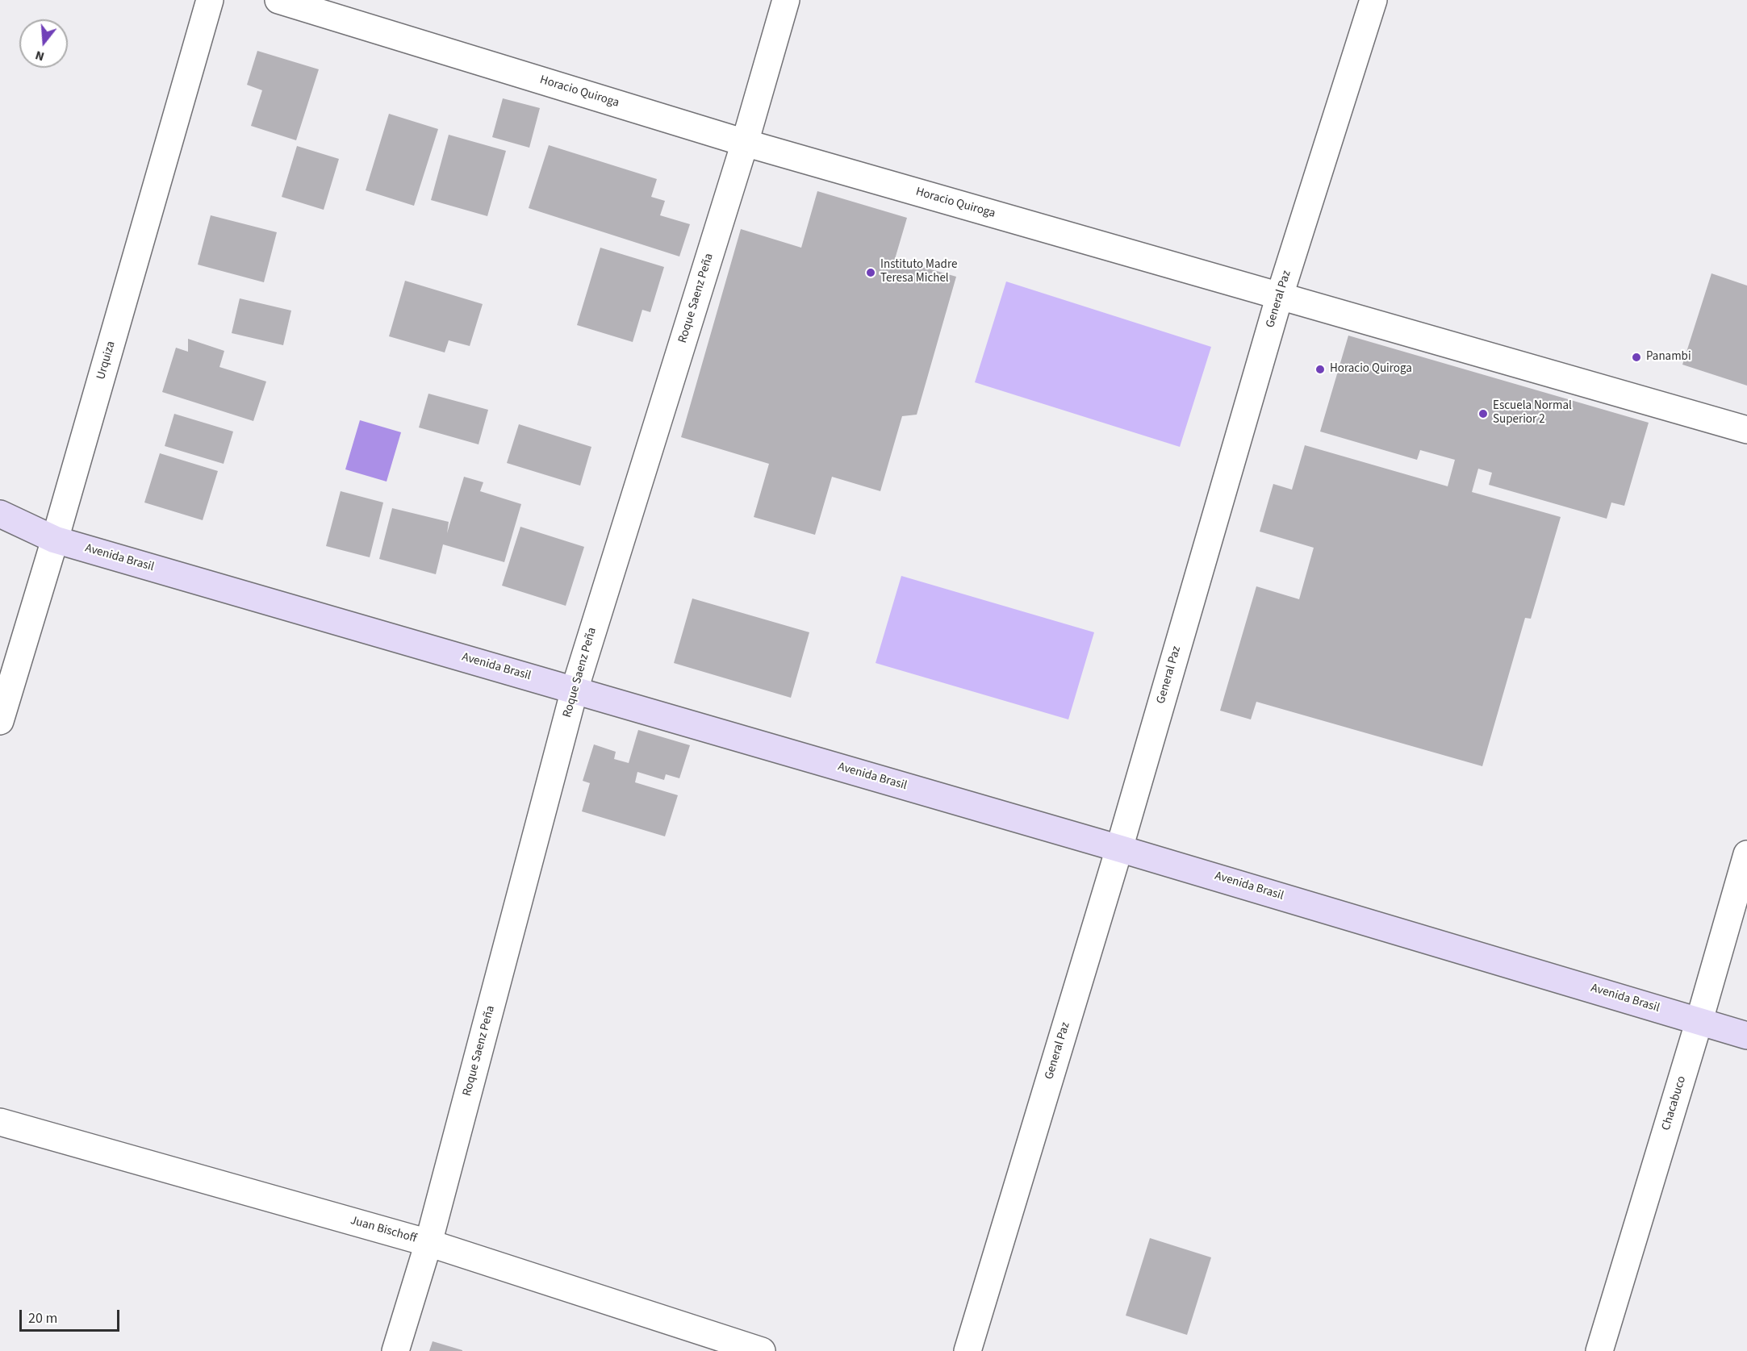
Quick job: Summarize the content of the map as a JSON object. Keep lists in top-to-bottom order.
{
  "streets": {
    "main road": ["Avenida Brasil"],
    "street": [
      "Horacio Quiroga",
      "Roque Saenz Peña",
      "General Paz",
      "Urquiza",
      "Chacabuco",
      "Juan Bischoff"
    ]
  },
  "crossings": [
    ["Horacio Quiroga", "Roque Saenz Peña"],
    ["Horacio Quiroga", "General Paz"],
    ["Roque Saenz Peña", "Avenida Brasil"],
    ["Roque Saenz Peña", "Juan Bischoff"],
    ["General Paz", "Avenida Brasil"],
    ["Urquiza", "Avenida Brasil"],
    ["Avenida Brasil", "Chacabuco"]
  ],
  "places": [
    "Instituto Madre Teresa Michel",
    "Panambi",
    "Horacio Quiroga",
    "Escuela Normal Superior 2"
  ],
  "scale_bar": "20 m",
  "north": "bottom"
}
